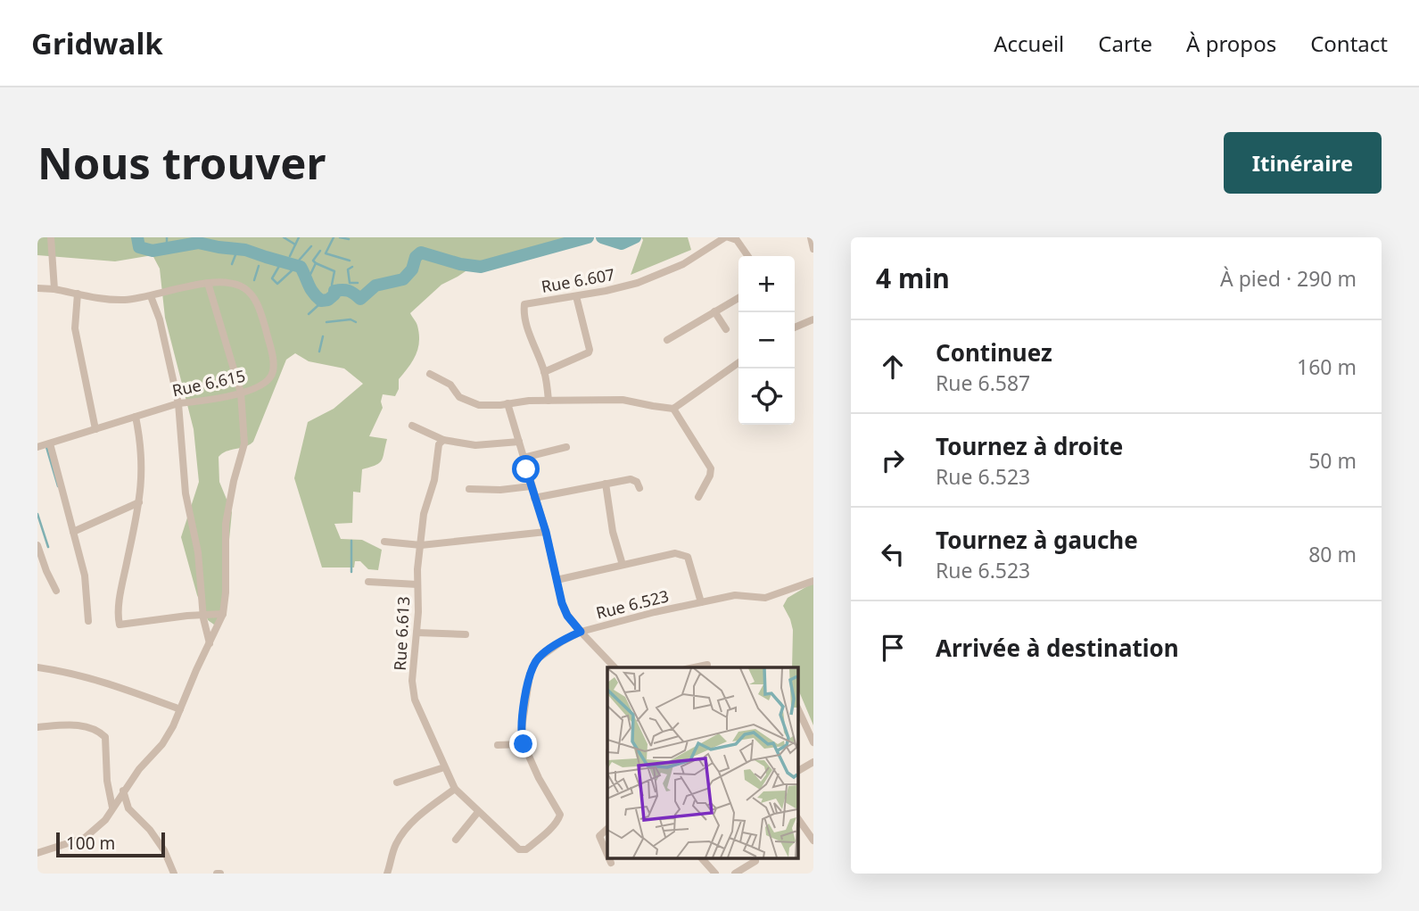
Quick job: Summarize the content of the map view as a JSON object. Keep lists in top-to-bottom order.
{
  "streets": {
    "street": [
      "Rue 6.607",
      "Rue 6.615",
      "Rue 6.523",
      "Rue 6.613"
    ]
  },
  "crossings": [
    ["Rue 6.523", "Rue 6.613"]
  ],
  "scale_bar": "100 m",
  "page": {
    "header": "Gridwalk",
    "nav": [
      "Accueil",
      "Carte",
      "À propos",
      "Contact"
    ],
    "buttons": "Itinéraire",
    "title": "Nous trouver",
    "heading": ["4 min", "À pied · 290 m"],
    "map_buttons": ["+", "−"],
    "list": [
      ["Continuez", "Rue 6.587", "160 m"],
      ["Tournez à droite", "Rue 6.523", "50 m"],
      ["Tournez à gauche", "Rue 6.523", "80 m"],
      "Arrivée à destination"
    ],
    "scale": "100 m"
  }
}
